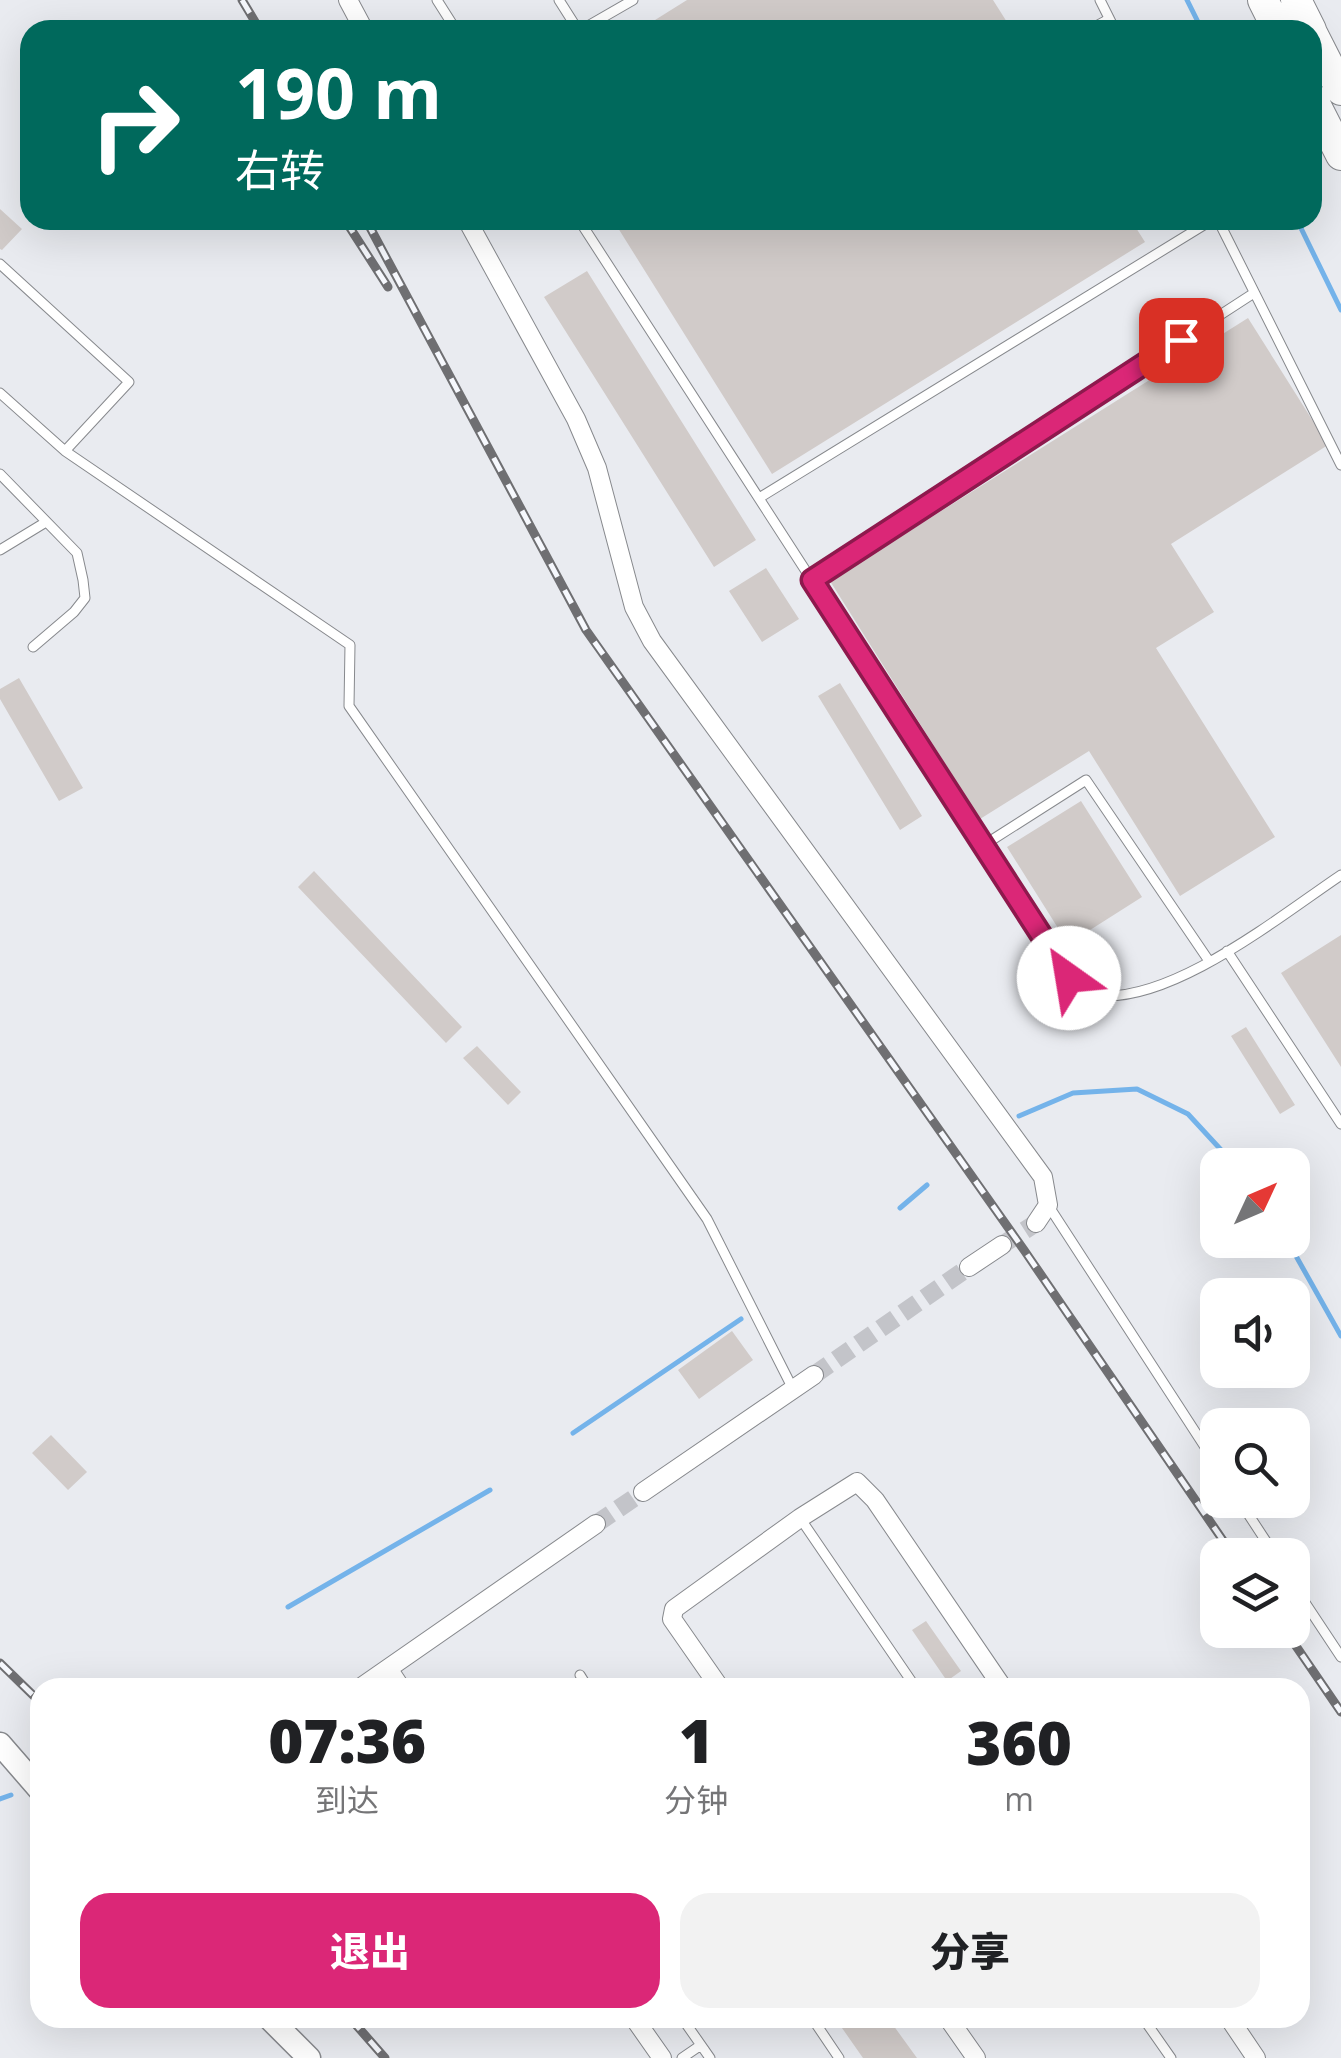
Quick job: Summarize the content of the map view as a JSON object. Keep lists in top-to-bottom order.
{
  "north": "top right",
  "page": {
    "turn": ["190 m", "右转"],
    "eta": [
      "07:36",
      "到达",
      "1",
      "分钟",
      "360",
      "m"
    ],
    "buttons": ["退出", "分享"]
  }
}
